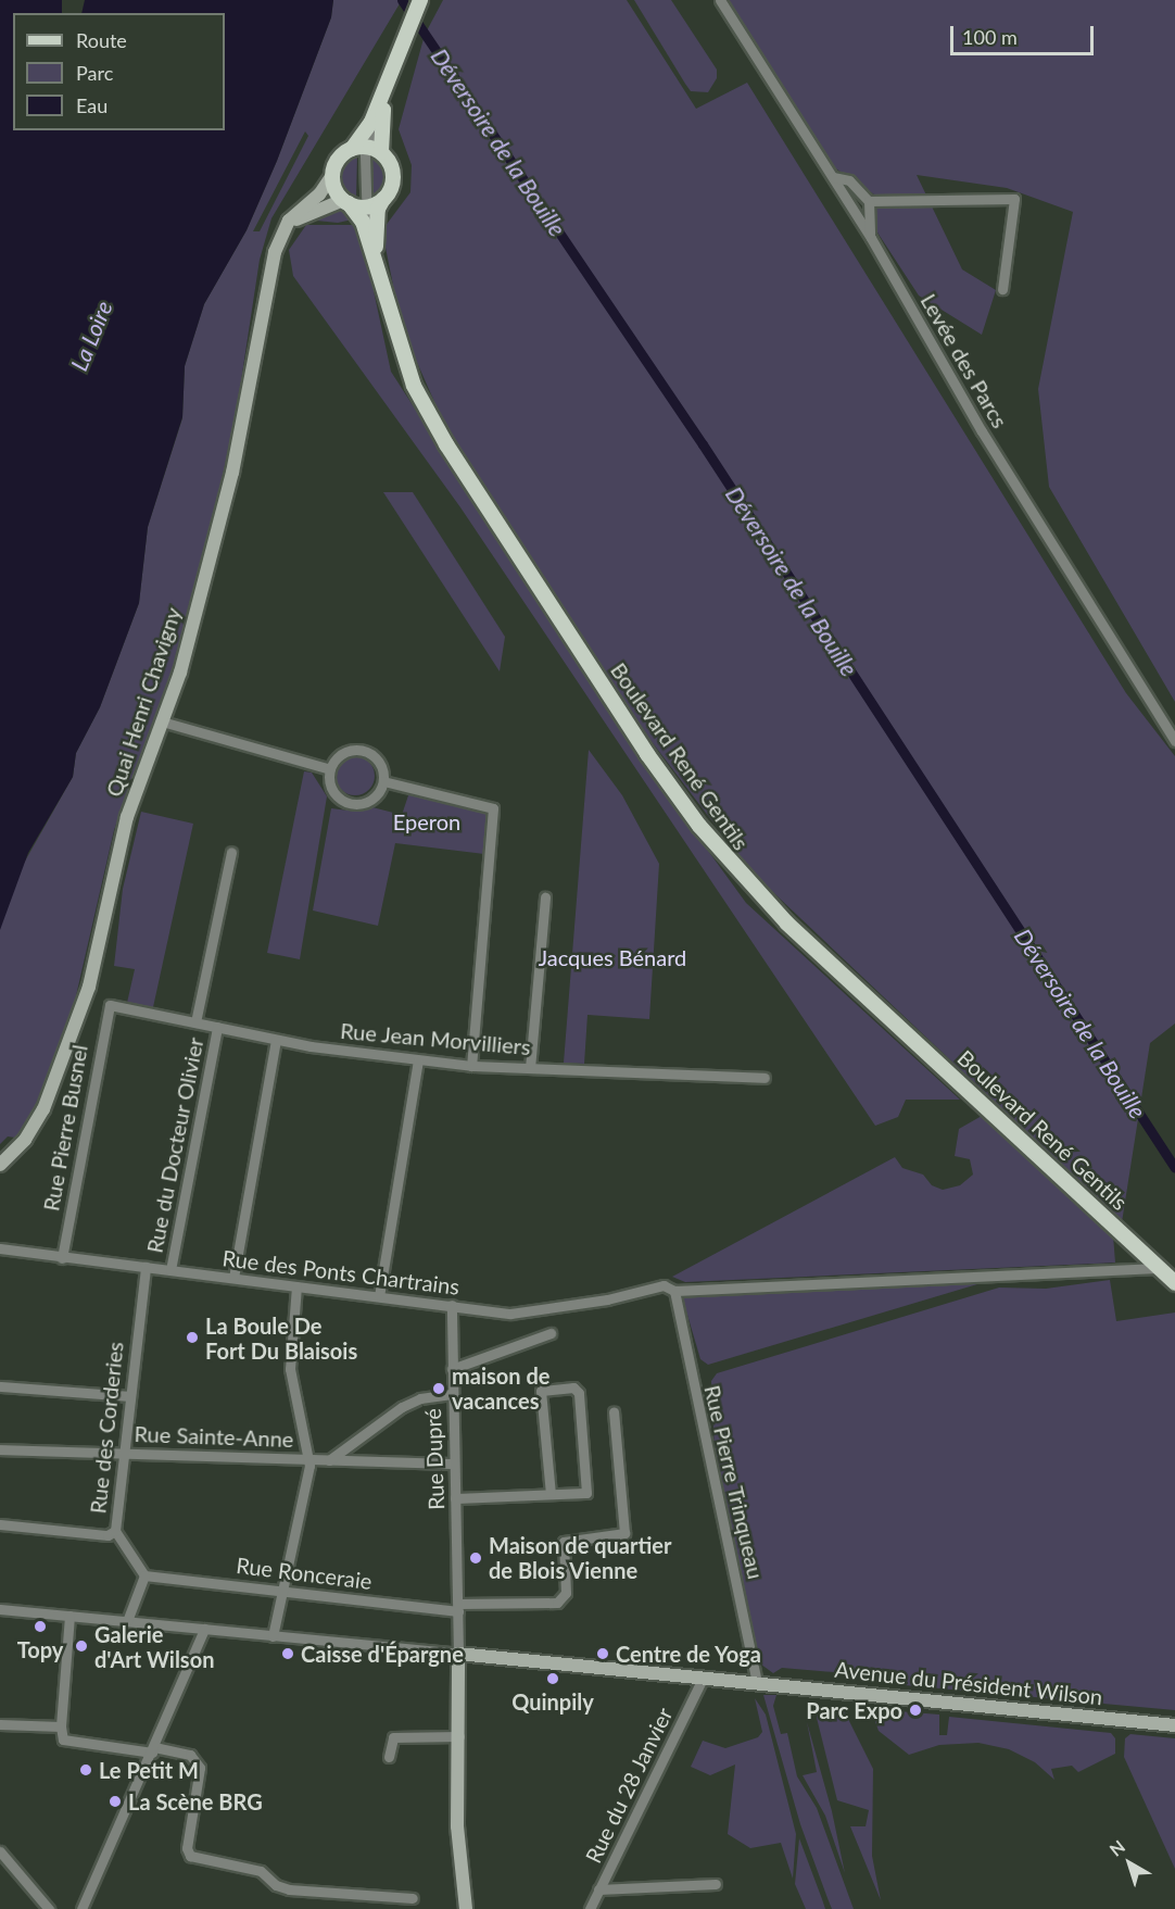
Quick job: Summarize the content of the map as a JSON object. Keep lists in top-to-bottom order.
{
  "streets": {
    "main road": ["Quai Henri Chavigny", "Boulevard René Gentils", "Avenue du Président Wilson"],
    "street": [
      "Levée des Parcs",
      "Rue Jean Morvilliers",
      "Rue Pierre Busnel",
      "Rue du Docteur Olivier",
      "Rue des Ponts Chartrains",
      "Rue des Corderies",
      "Rue Sainte-Anne",
      "Rue Dupré",
      "Rue Pierre Trinqueau",
      "Rue Ronceraie",
      "Rue du 28 Janvier"
    ]
  },
  "crossings": [
    ["Quai Henri Chavigny", "Boulevard René Gentils"],
    ["Boulevard René Gentils", "Rue des Ponts Chartrains"],
    ["Rue Jean Morvilliers", "Rue Pierre Busnel"],
    ["Rue Jean Morvilliers", "Rue du Docteur Olivier"],
    ["Rue Pierre Busnel", "Rue des Ponts Chartrains"],
    ["Rue du Docteur Olivier", "Rue des Ponts Chartrains"],
    ["Rue des Ponts Chartrains", "Rue des Corderies"],
    ["Rue des Ponts Chartrains", "Rue Dupré"],
    ["Rue des Ponts Chartrains", "Rue Pierre Trinqueau"],
    ["Rue des Corderies", "Rue Sainte-Anne"],
    ["Rue des Corderies", "Rue Ronceraie"],
    ["Rue Sainte-Anne", "Rue Dupré"],
    ["Rue Dupré", "Rue Ronceraie"],
    ["Rue Dupré", "Avenue du Président Wilson"],
    ["Rue Pierre Trinqueau", "Avenue du Président Wilson"],
    ["Avenue du Président Wilson", "Rue du 28 Janvier"]
  ],
  "water": ["Déversoire de la Bouille", "La Loire"],
  "parks": ["Eperon", "Jacques Bénard"],
  "places": [
    "La Boule De Fort Du Blaisois",
    "maison de vacances",
    "Maison de quartier de Blois Vienne",
    "Topy",
    "Galerie d'Art Wilson",
    "Caisse d'Épargne",
    "Centre de Yoga",
    "Quinpily",
    "Parc Expo",
    "Le Petit M",
    "La Scène BRG"
  ],
  "legend": ["Route", "Parc", "Eau"],
  "scale_bar": "100 m",
  "north": "top left"
}
